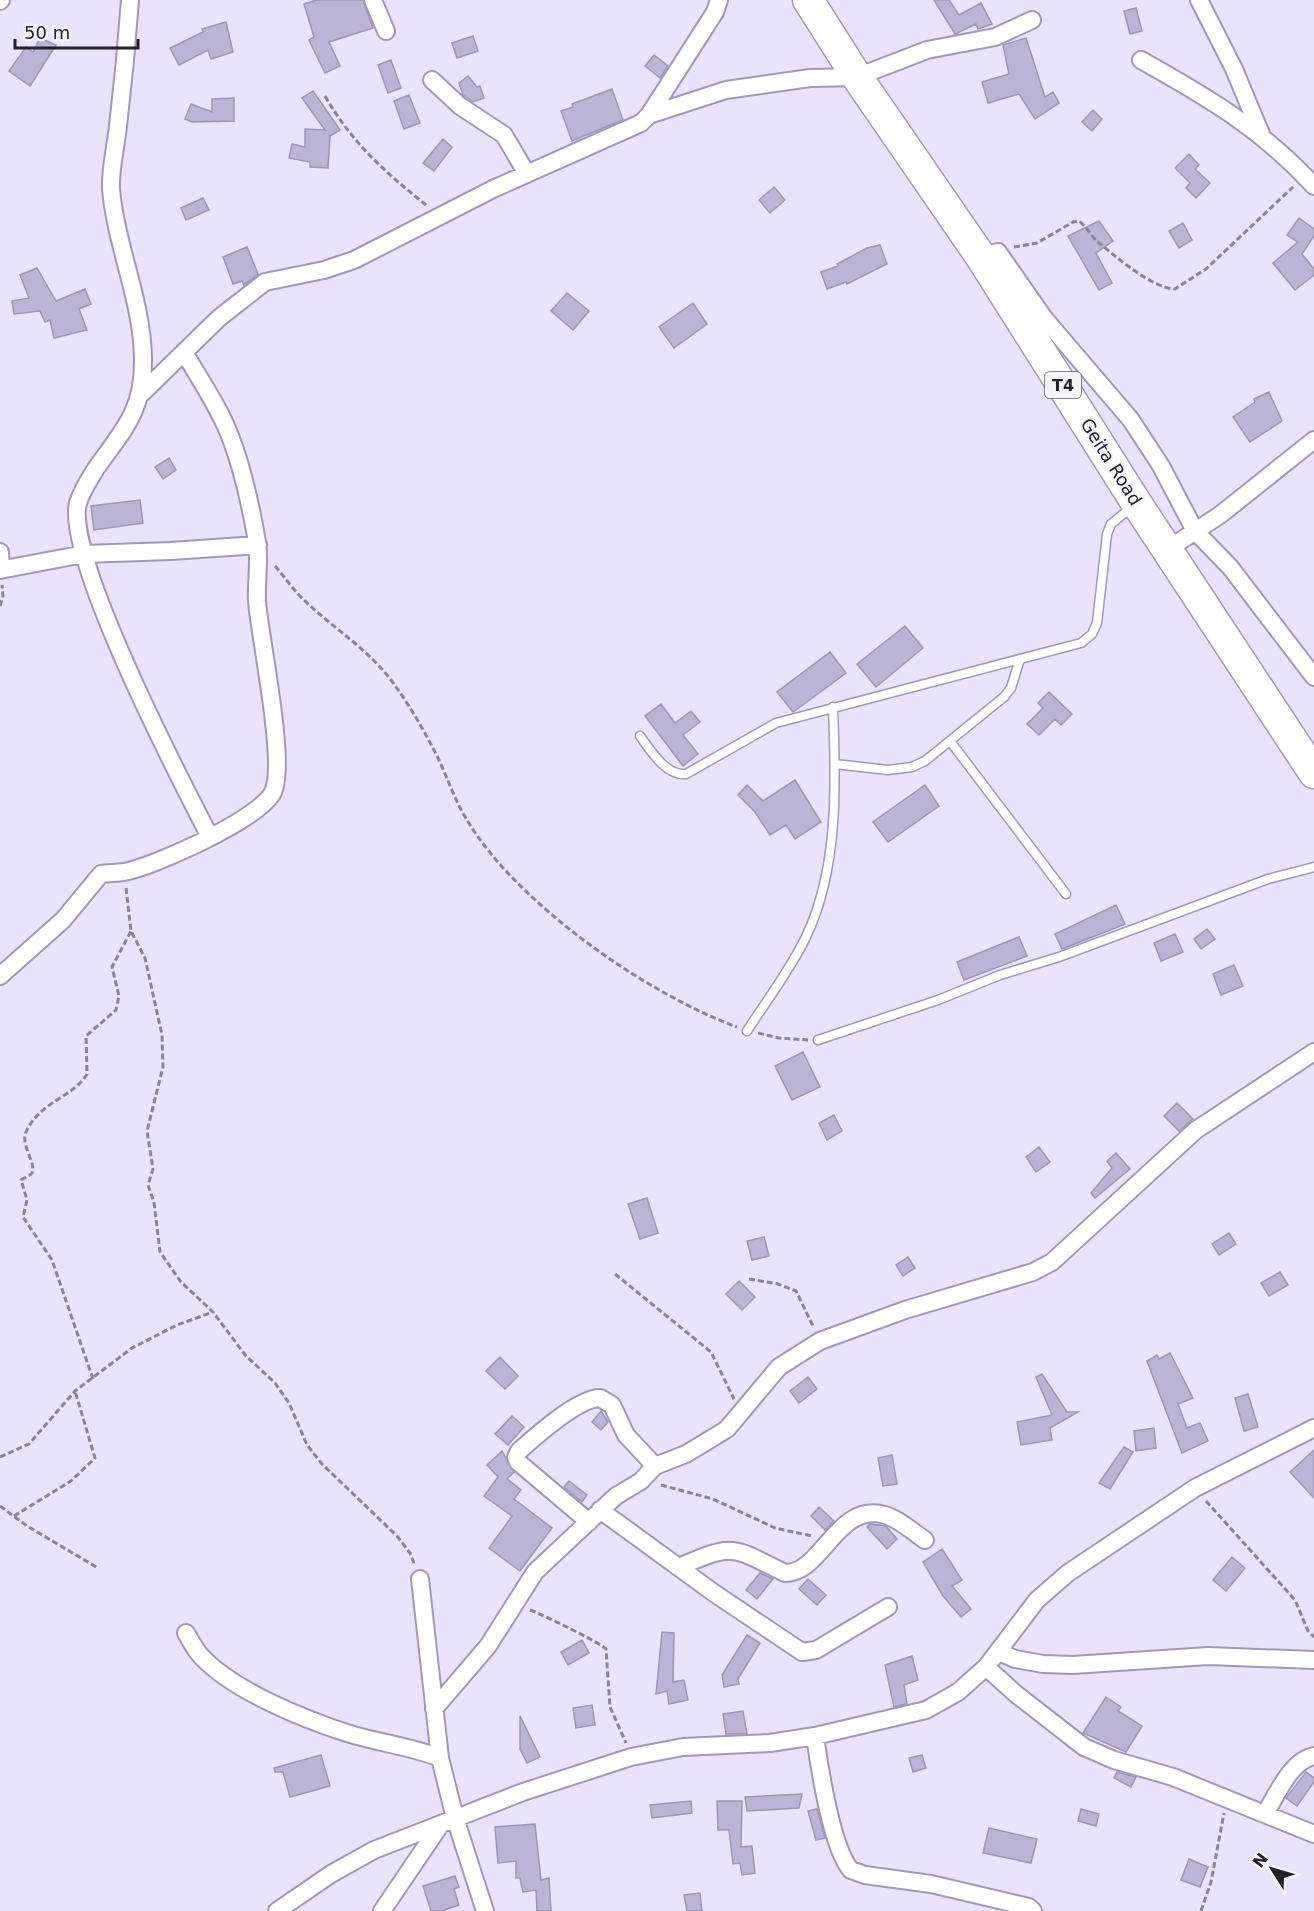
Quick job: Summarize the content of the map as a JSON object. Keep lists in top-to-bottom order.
{
  "streets": {
    "highway": ["T4", "Geita Road"]
  },
  "scale_bar": "50 m",
  "north": "top left"
}
